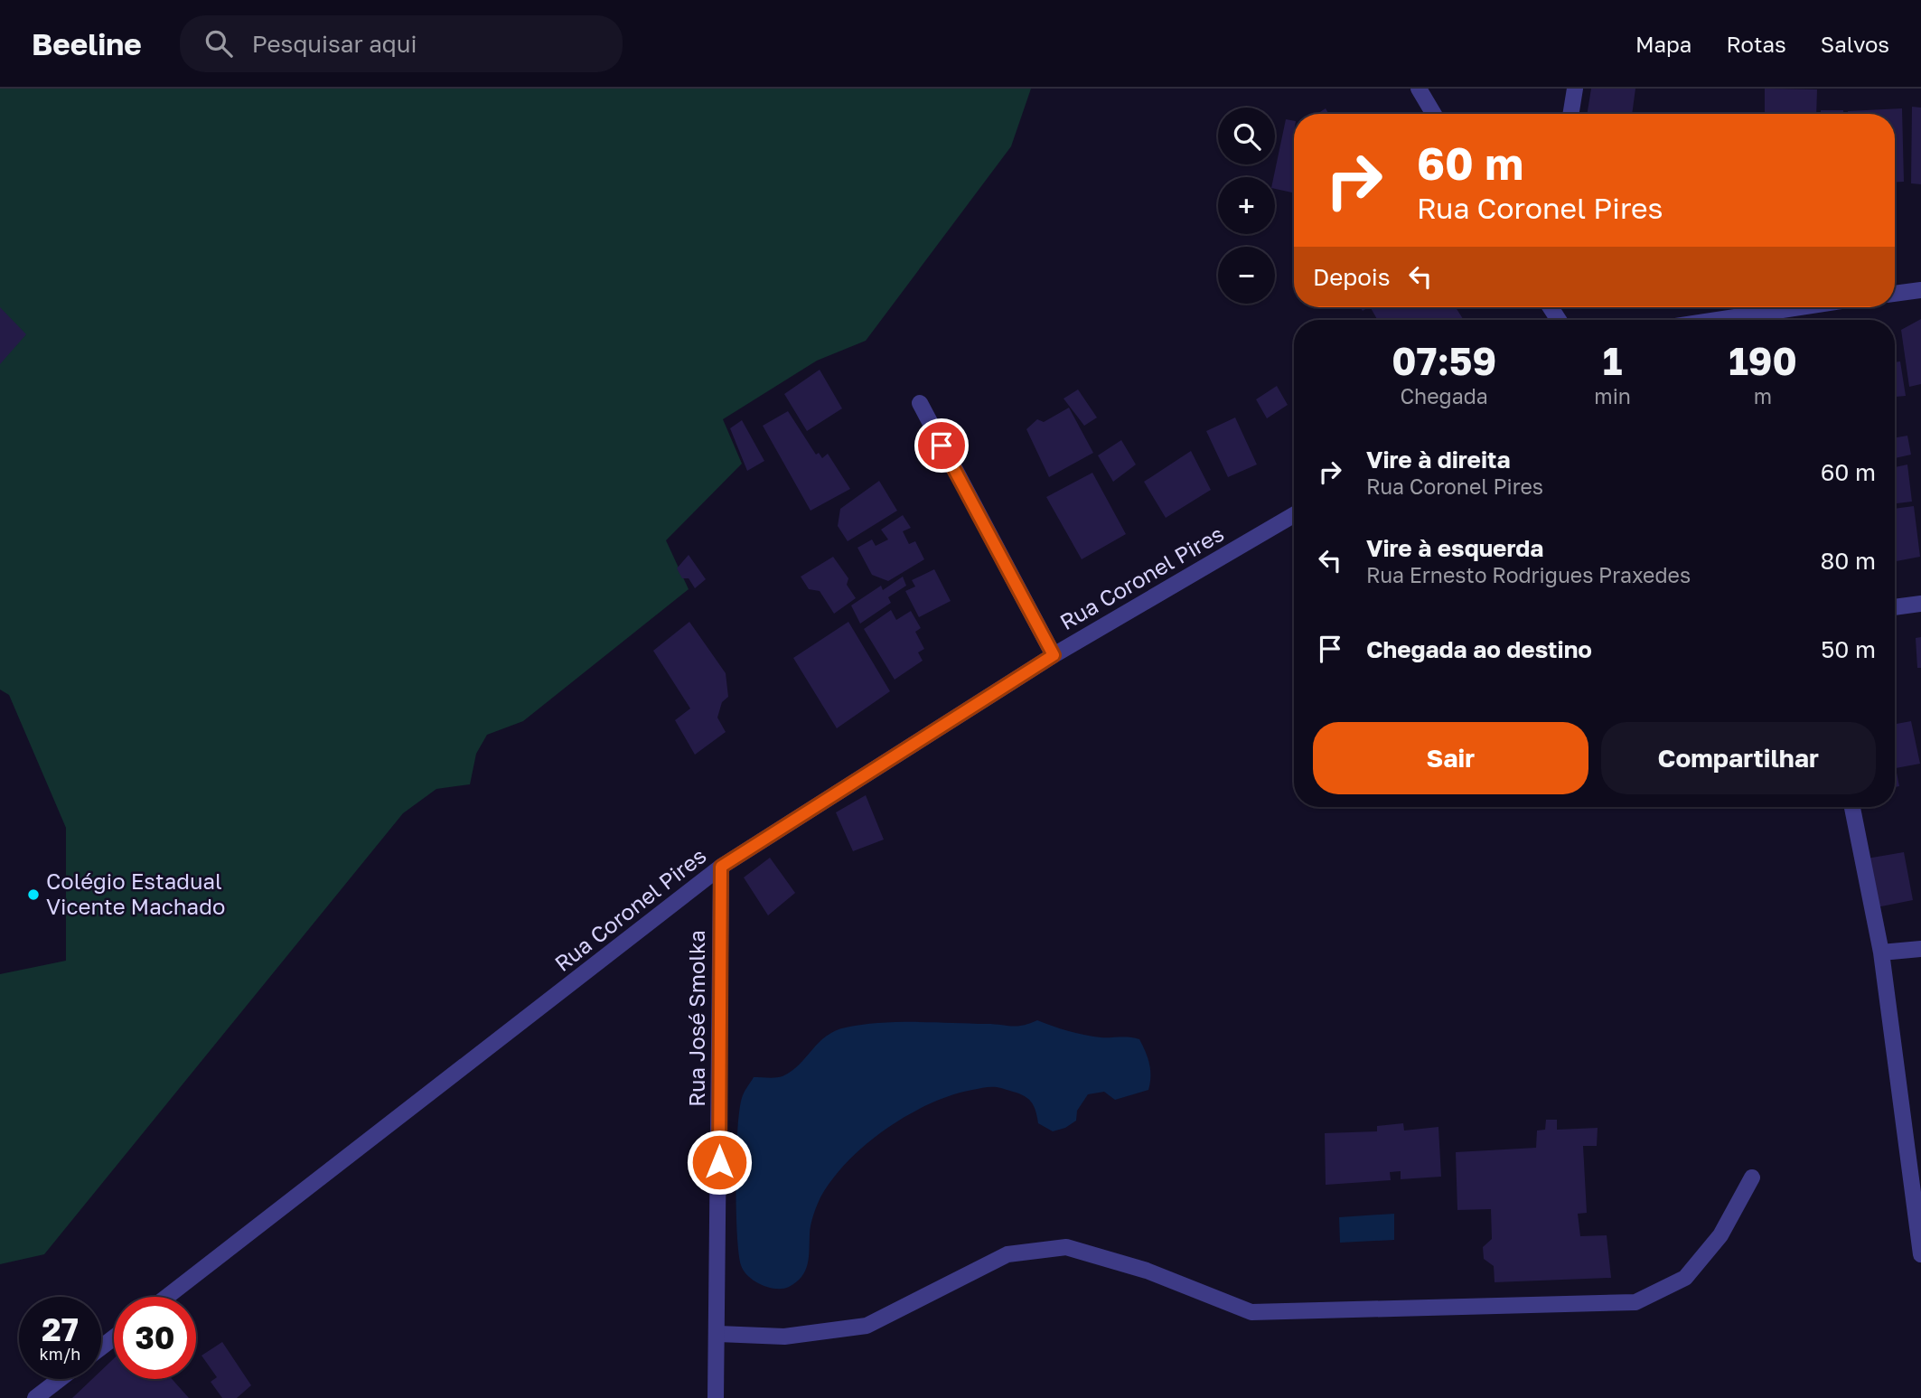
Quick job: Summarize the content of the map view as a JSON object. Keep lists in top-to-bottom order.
{
  "streets": {
    "street": ["Rua Coronel Pires", "Rua José Smolka"]
  },
  "crossings": [
    ["Rua Coronel Pires", "Rua José Smolka"]
  ],
  "places": ["Colégio Estadual Vicente Machado"],
  "page": {
    "header": "Beeline",
    "search": "Pesquisar aqui",
    "nav": ["Mapa", "Rotas", "Salvos"],
    "map_buttons": ["+", "−"],
    "turn": ["60 m", "Rua Coronel Pires"],
    "then": "Depois",
    "eta": [
      "07:59",
      "Chegada",
      "1",
      "min",
      "190",
      "m"
    ],
    "list": [
      {
        "name": "Vire à direita",
        "note": "Rua Coronel Pires",
        "value": "60 m"
      },
      {
        "name": "Vire à esquerda",
        "note": "Rua Ernesto Rodrigues Praxedes",
        "value": "80 m"
      },
      {
        "name": "Chegada ao destino",
        "value": "50 m"
      }
    ],
    "buttons": ["Sair", "Compartilhar"],
    "speed": "27 km/h",
    "limit": "30"
  }
}
